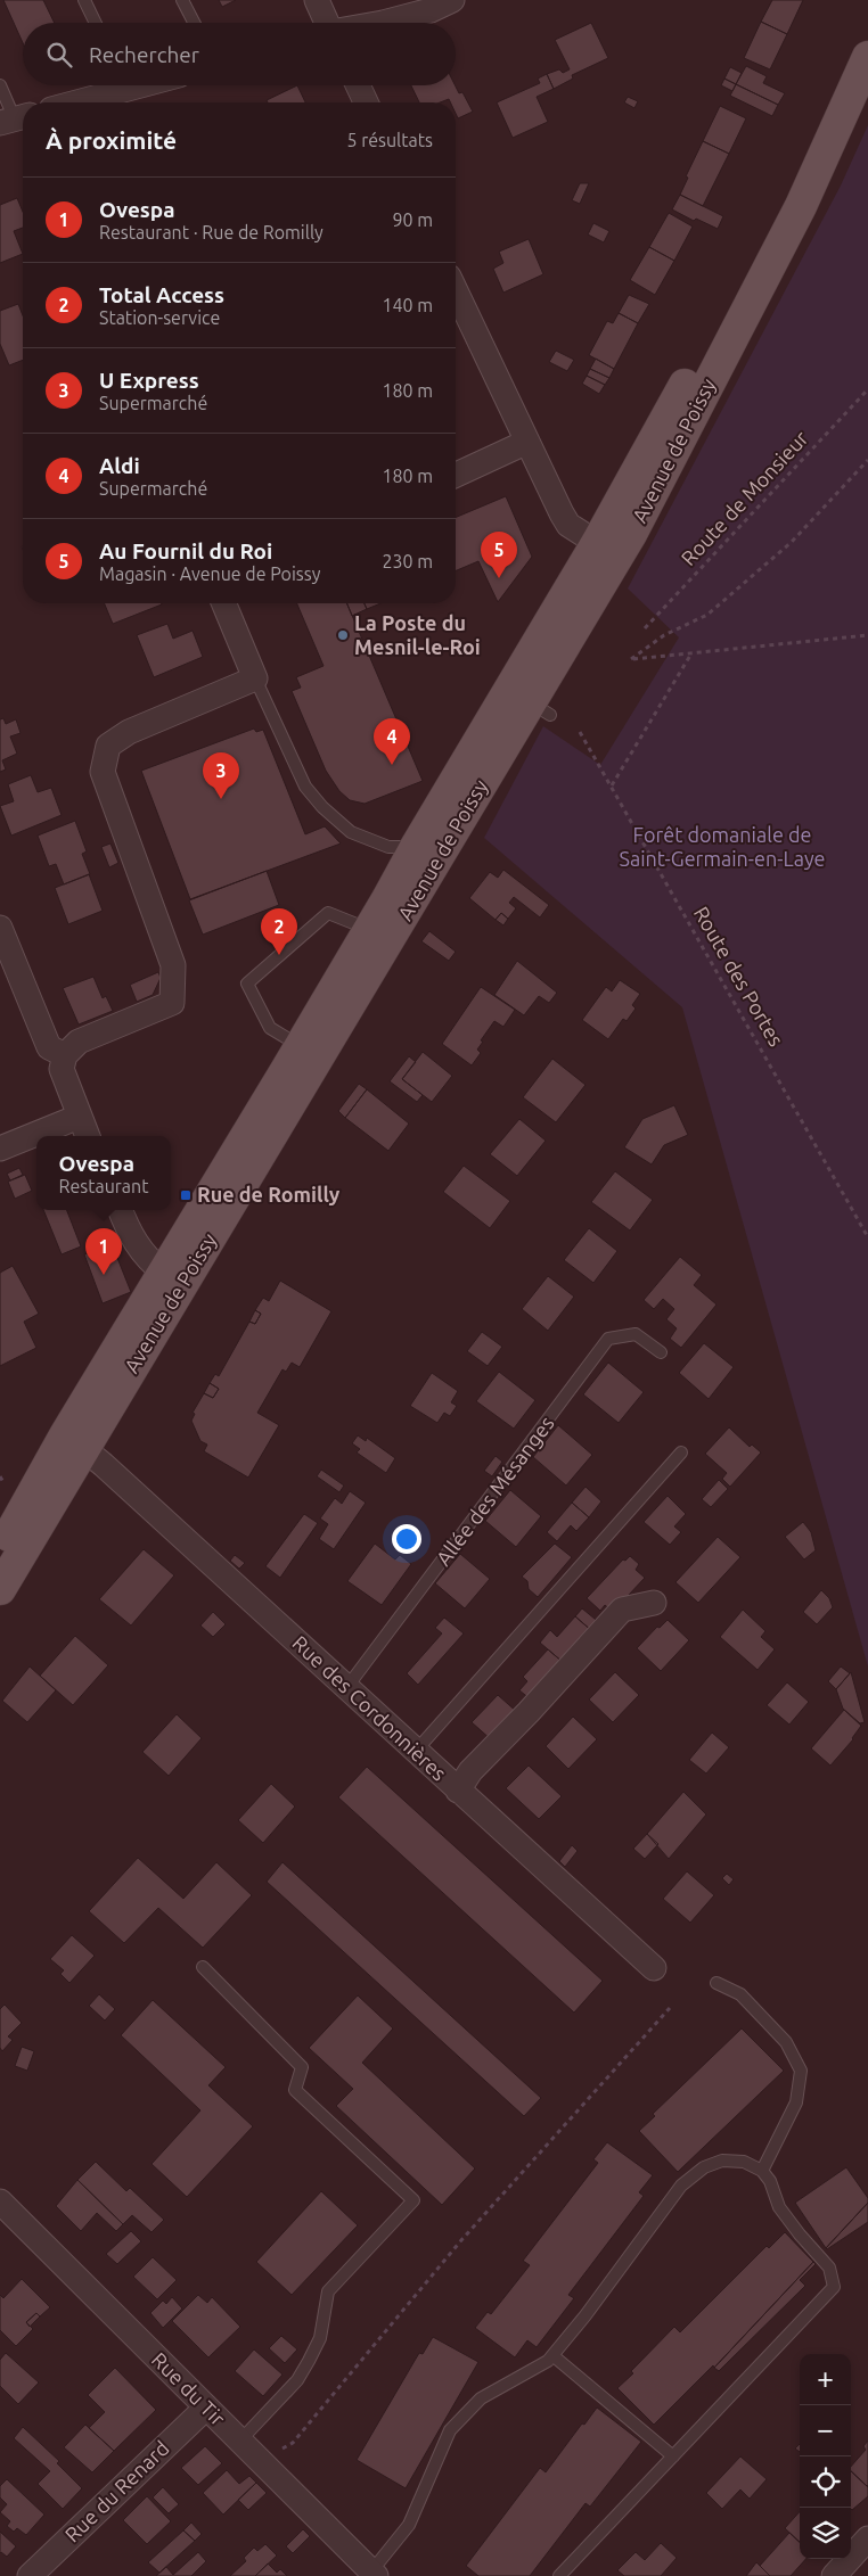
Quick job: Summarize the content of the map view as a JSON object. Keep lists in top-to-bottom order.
{
  "streets": {
    "main road": ["Avenue de Poissy"],
    "street": ["Rue des Cordonnières", "Rue du Tir", "Rue du Renard"],
    "lane": ["Allée des Mésanges"],
    "path": ["Route de Monsieur", "Route des Portes"]
  },
  "crossings": [
    ["Avenue de Poissy", "Rue des Cordonnières"],
    ["Allée des Mésanges", "Rue des Cordonnières"],
    ["Rue du Tir", "Rue du Renard"]
  ],
  "parks": ["Forêt domaniale de Saint-Germain-en-Laye"],
  "places": {
    "other": ["La Poste du Mesnil-le-Roi"],
    "transit": ["Rue de Romilly"]
  },
  "page": {
    "search": "Rechercher",
    "heading": ["À proximité", "5 résultats"],
    "list": [
      {
        "mark": "1",
        "name": "Ovespa",
        "note": "Restaurant · Rue de Romilly",
        "value": "90 m"
      },
      {
        "mark": "2",
        "name": "Total Access",
        "note": "Station-service",
        "value": "140 m"
      },
      {
        "mark": "3",
        "name": "U Express",
        "note": "Supermarché",
        "value": "180 m"
      },
      {
        "mark": "4",
        "name": "Aldi",
        "note": "Supermarché",
        "value": "180 m"
      },
      {
        "mark": "5",
        "name": "Au Fournil du Roi",
        "note": "Magasin · Avenue de Poissy",
        "value": "230 m"
      }
    ],
    "pins": [
      "5",
      "4",
      "3",
      "2",
      "1"
    ],
    "popup": ["Ovespa", "Restaurant"],
    "map_buttons": ["+", "−"]
  }
}
